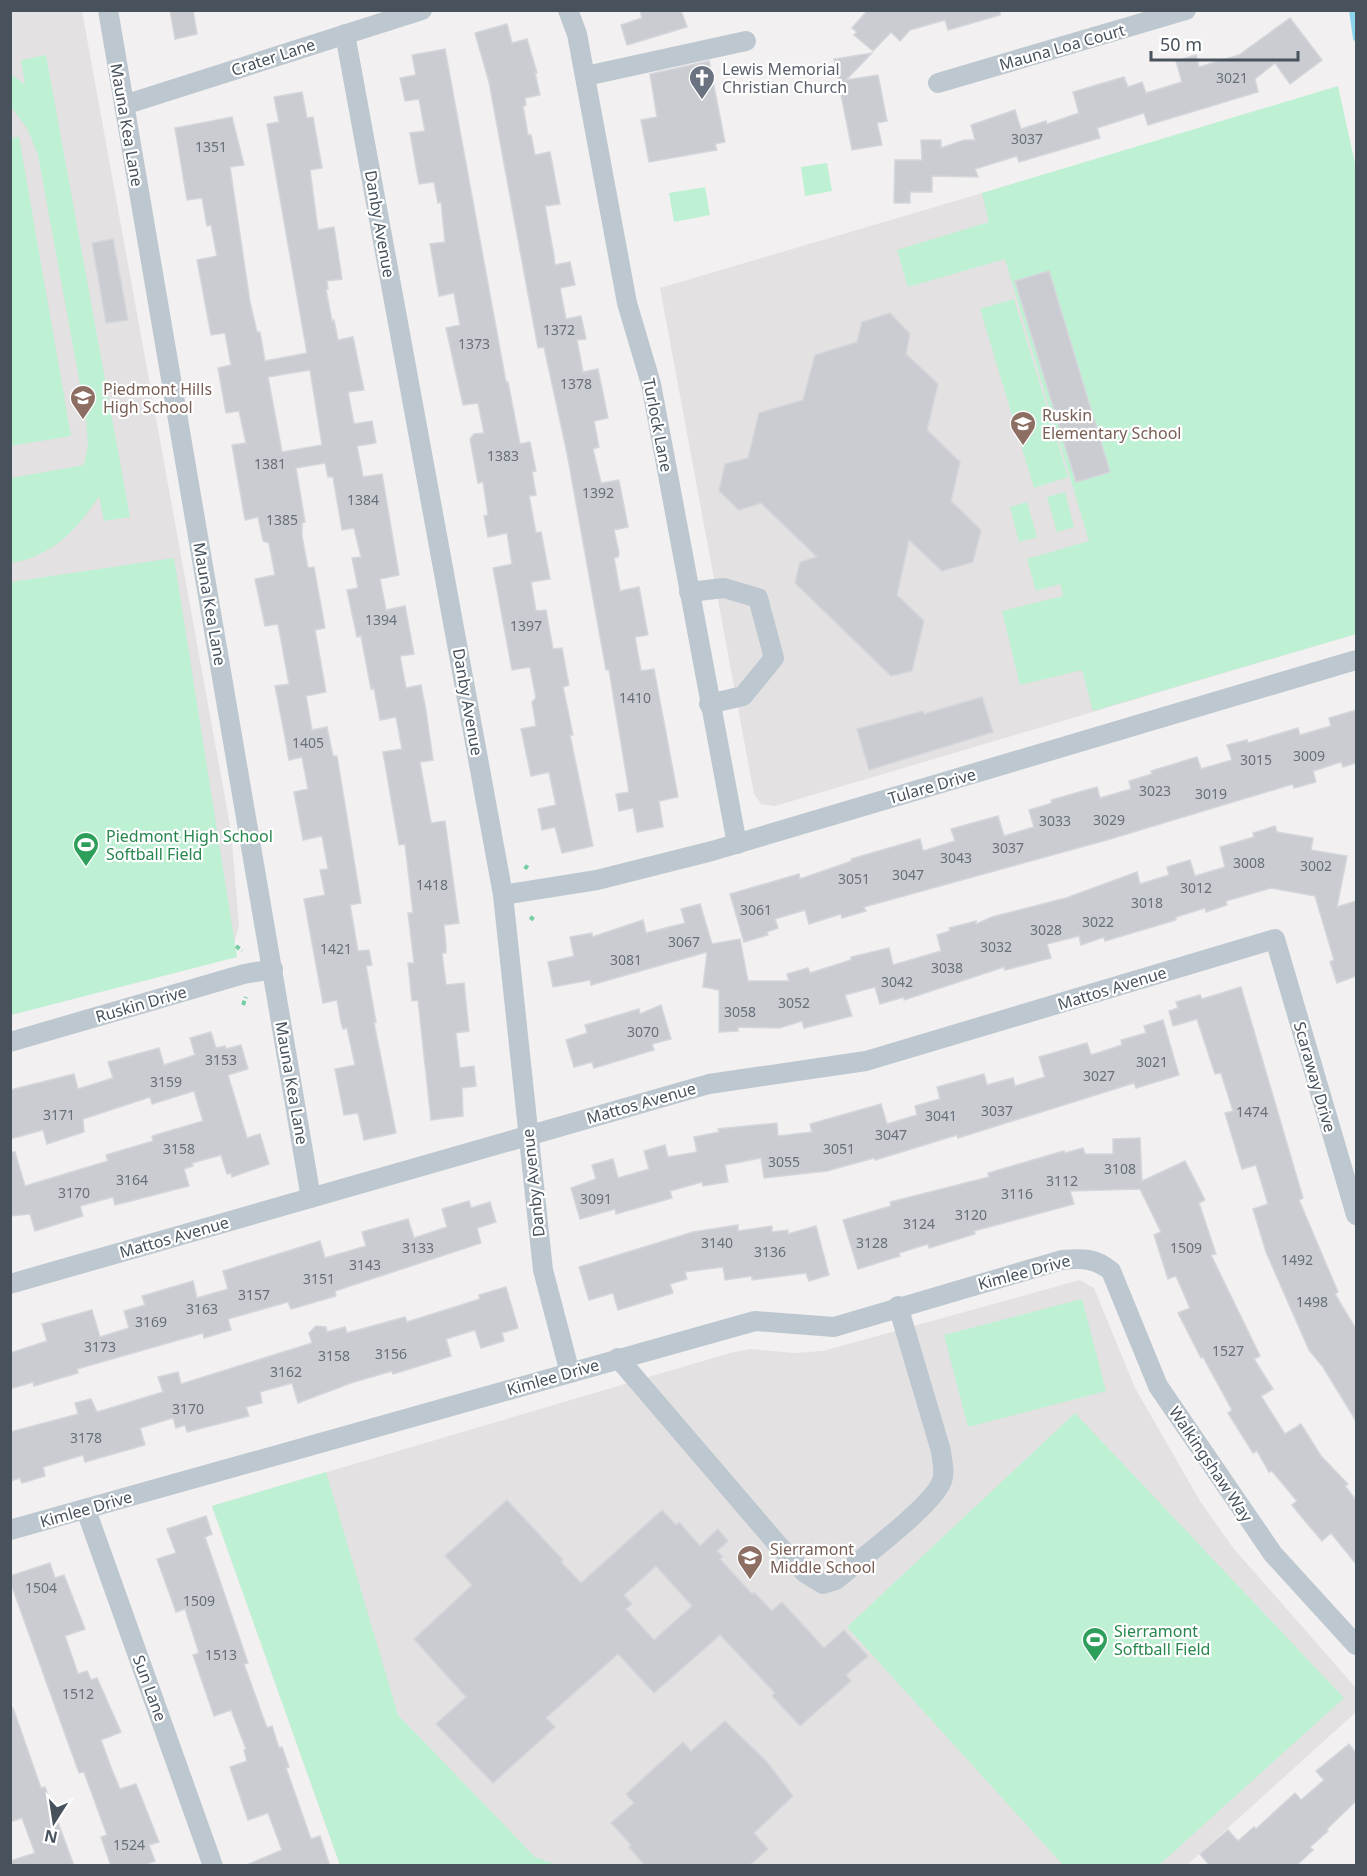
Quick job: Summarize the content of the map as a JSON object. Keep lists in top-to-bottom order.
{
  "streets": {
    "street": [
      "Mauna Loa Court",
      "Crater Lane",
      "Mauna Kea Lane",
      "Danby Avenue",
      "Turlock Lane",
      "Tulare Drive",
      "Mattos Avenue",
      "Ruskin Drive",
      "Scaraway Drive",
      "Kimlee Drive",
      "Walkingshaw Way",
      "Sun Lane"
    ]
  },
  "crossings": [
    ["Crater Lane", "Mauna Kea Lane"],
    ["Crater Lane", "Danby Avenue"],
    ["Mauna Kea Lane", "Mattos Avenue"],
    ["Mauna Kea Lane", "Ruskin Drive"],
    ["Danby Avenue", "Tulare Drive"],
    ["Danby Avenue", "Mattos Avenue"],
    ["Danby Avenue", "Kimlee Drive"],
    ["Turlock Lane", "Tulare Drive"],
    ["Mattos Avenue", "Scaraway Drive"],
    ["Kimlee Drive", "Walkingshaw Way"],
    ["Kimlee Drive", "Sun Lane"]
  ],
  "places": {
    "church": ["Lewis Memorial Christian Church"],
    "school or university": ["Piedmont Hills High School", "Ruskin Elementary School", "Sierramont Middle School"],
    "sports": ["Piedmont High School Softball Field", "Sierramont Softball Field"]
  },
  "house_numbers": [
    "3021",
    "3037",
    "1351",
    "1372",
    "1373",
    "1378",
    "1383",
    "1381",
    "1392",
    "1384",
    "1385",
    "1394",
    "1397",
    "1410",
    "1405",
    "3009",
    "3015",
    "3023",
    "3019",
    "3029",
    "3033",
    "3037",
    "3043",
    "3008",
    "3002",
    "3047",
    "3051",
    "1418",
    "3012",
    "3018",
    "3061",
    "3022",
    "3028",
    "3067",
    "3032",
    "1421",
    "3081",
    "3038",
    "3042",
    "3052",
    "3058",
    "3070",
    "3153",
    "3021",
    "3027",
    "3159",
    "3037",
    "1474",
    "3171",
    "3041",
    "3047",
    "3158",
    "3051",
    "3055",
    "3108",
    "3164",
    "3112",
    "3170",
    "3116",
    "3091",
    "3120",
    "3124",
    "3140",
    "3128",
    "3133",
    "1509",
    "3136",
    "1492",
    "3143",
    "3151",
    "3157",
    "1498",
    "3163",
    "3169",
    "3173",
    "1527",
    "3156",
    "3158",
    "3162",
    "3170",
    "3178",
    "1504",
    "1509",
    "1513",
    "1512",
    "1524"
  ],
  "scale_bar": "50 m",
  "north": "bottom"
}
